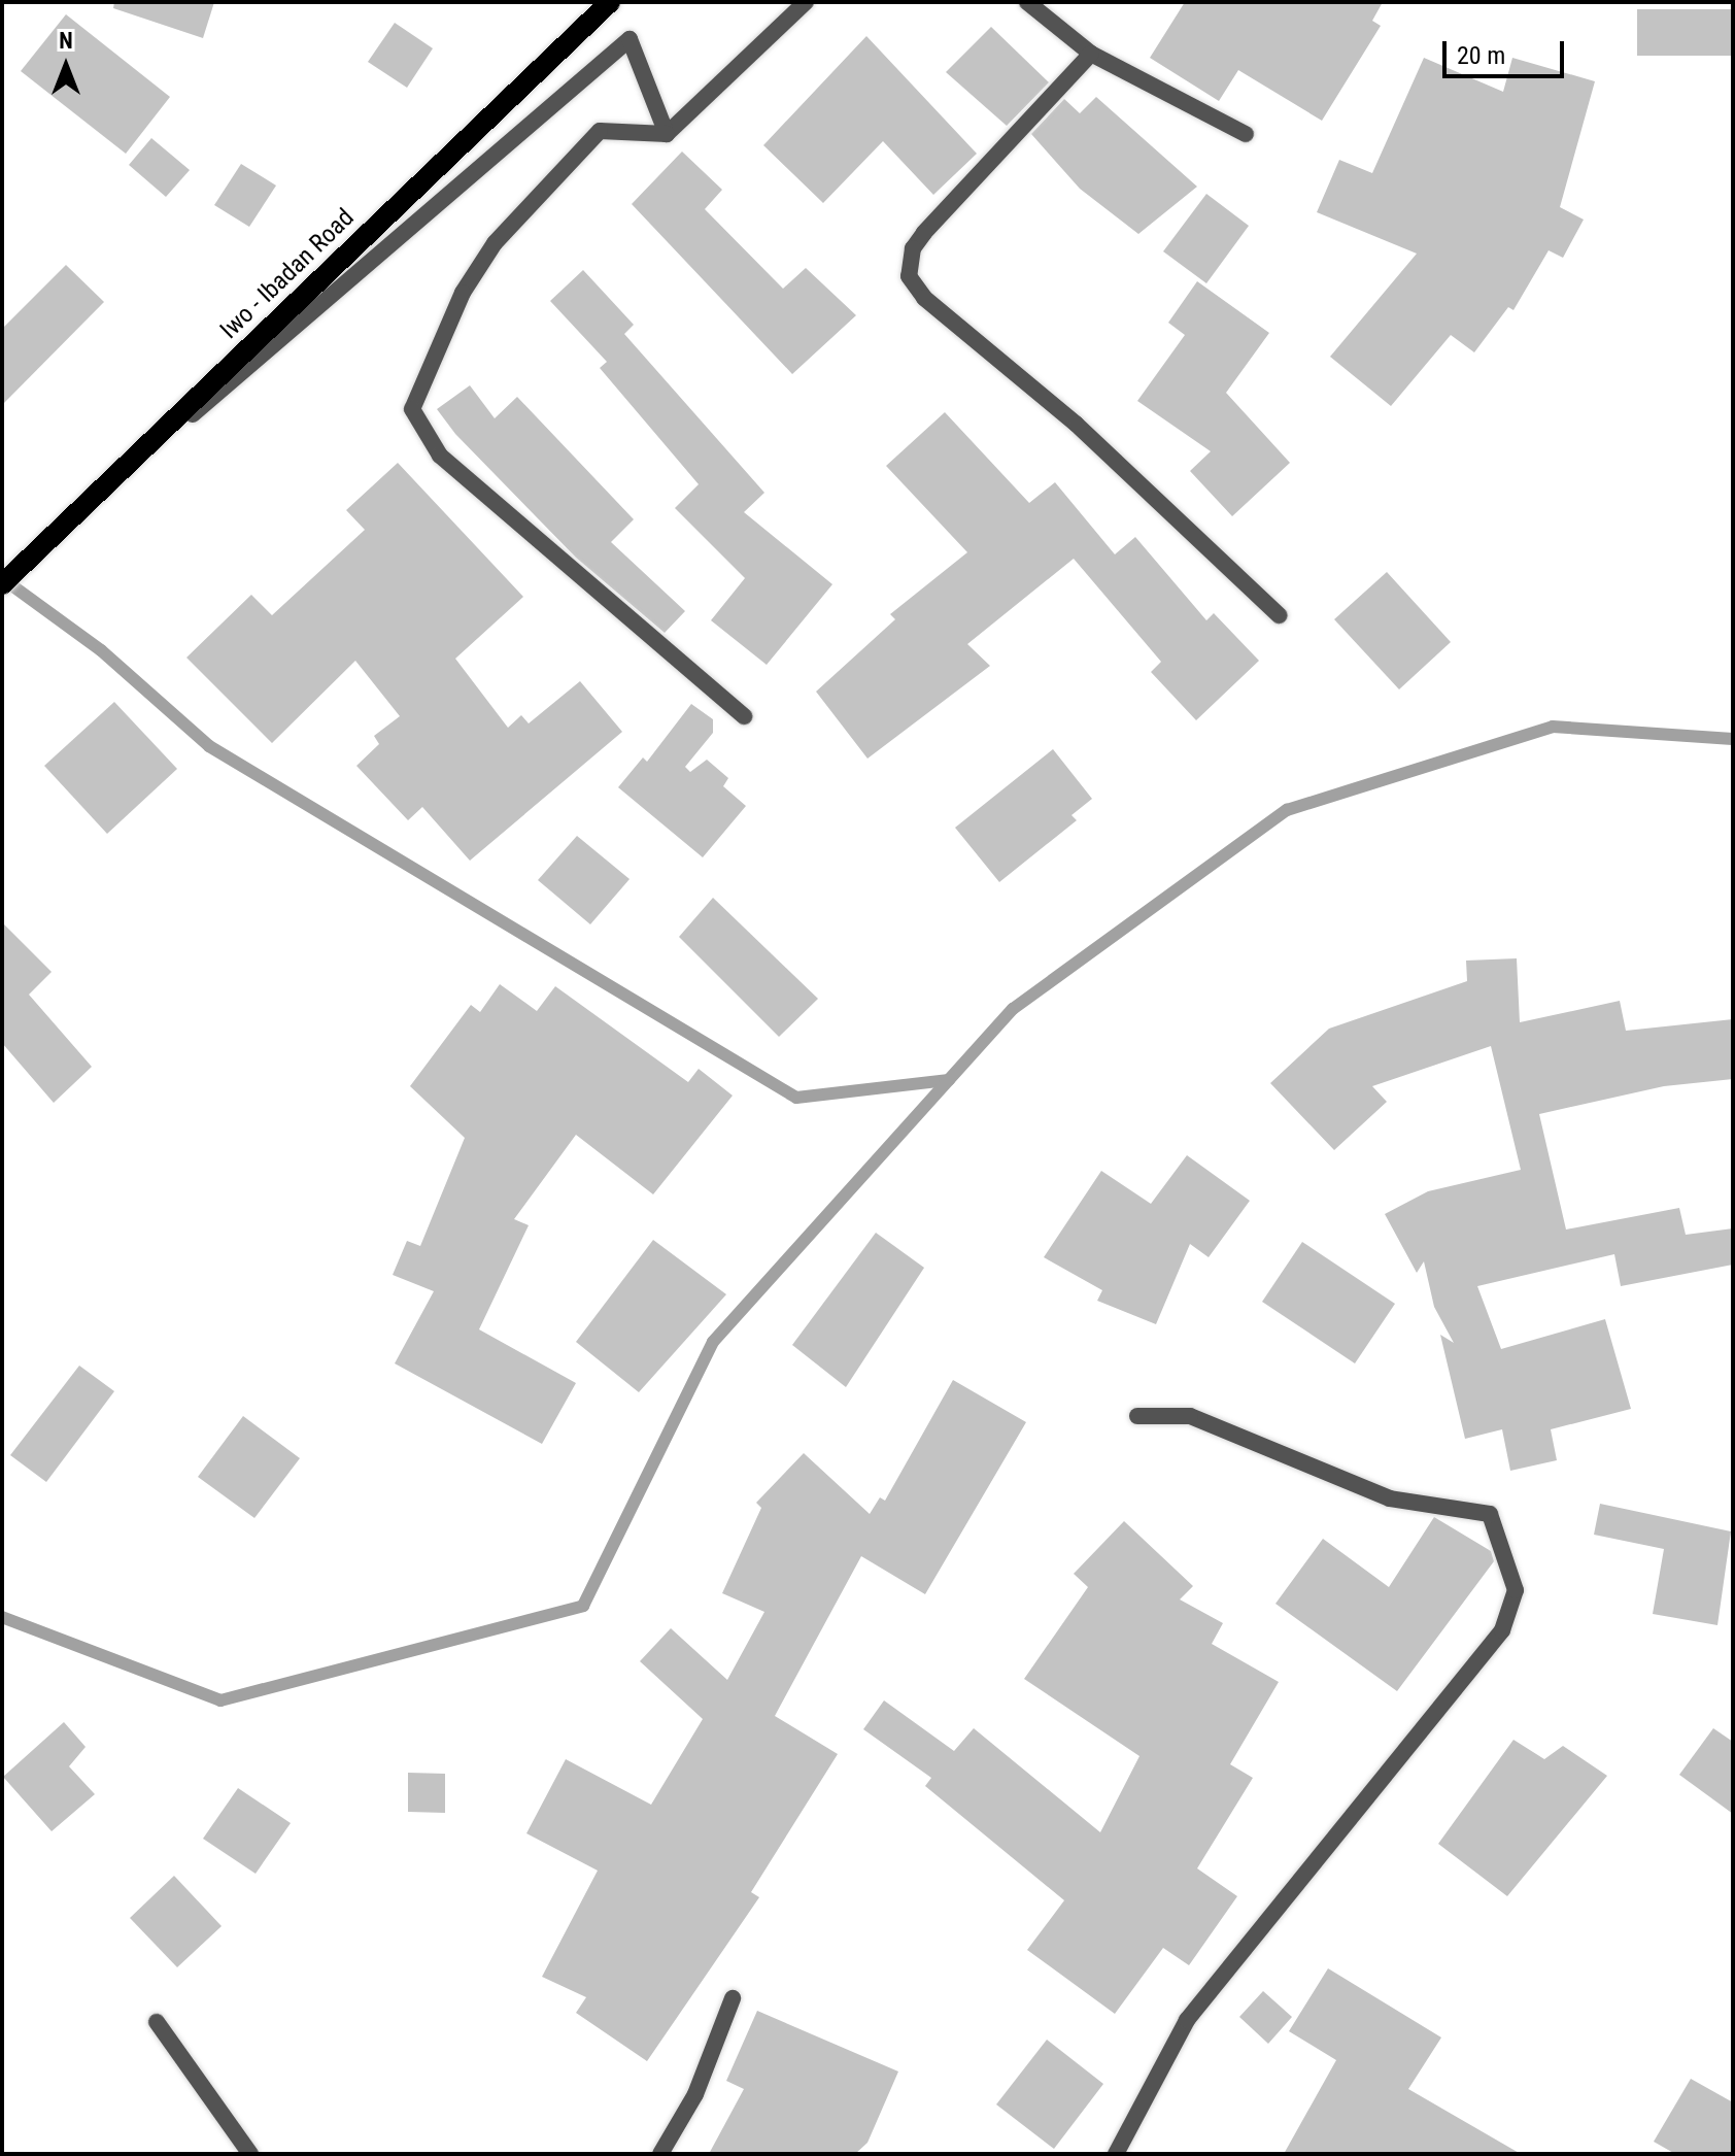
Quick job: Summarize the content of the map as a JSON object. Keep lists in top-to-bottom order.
{
  "streets": {
    "main road": ["Iwo - Ibadan Road"]
  },
  "scale_bar": "20 m",
  "north": "top"
}
